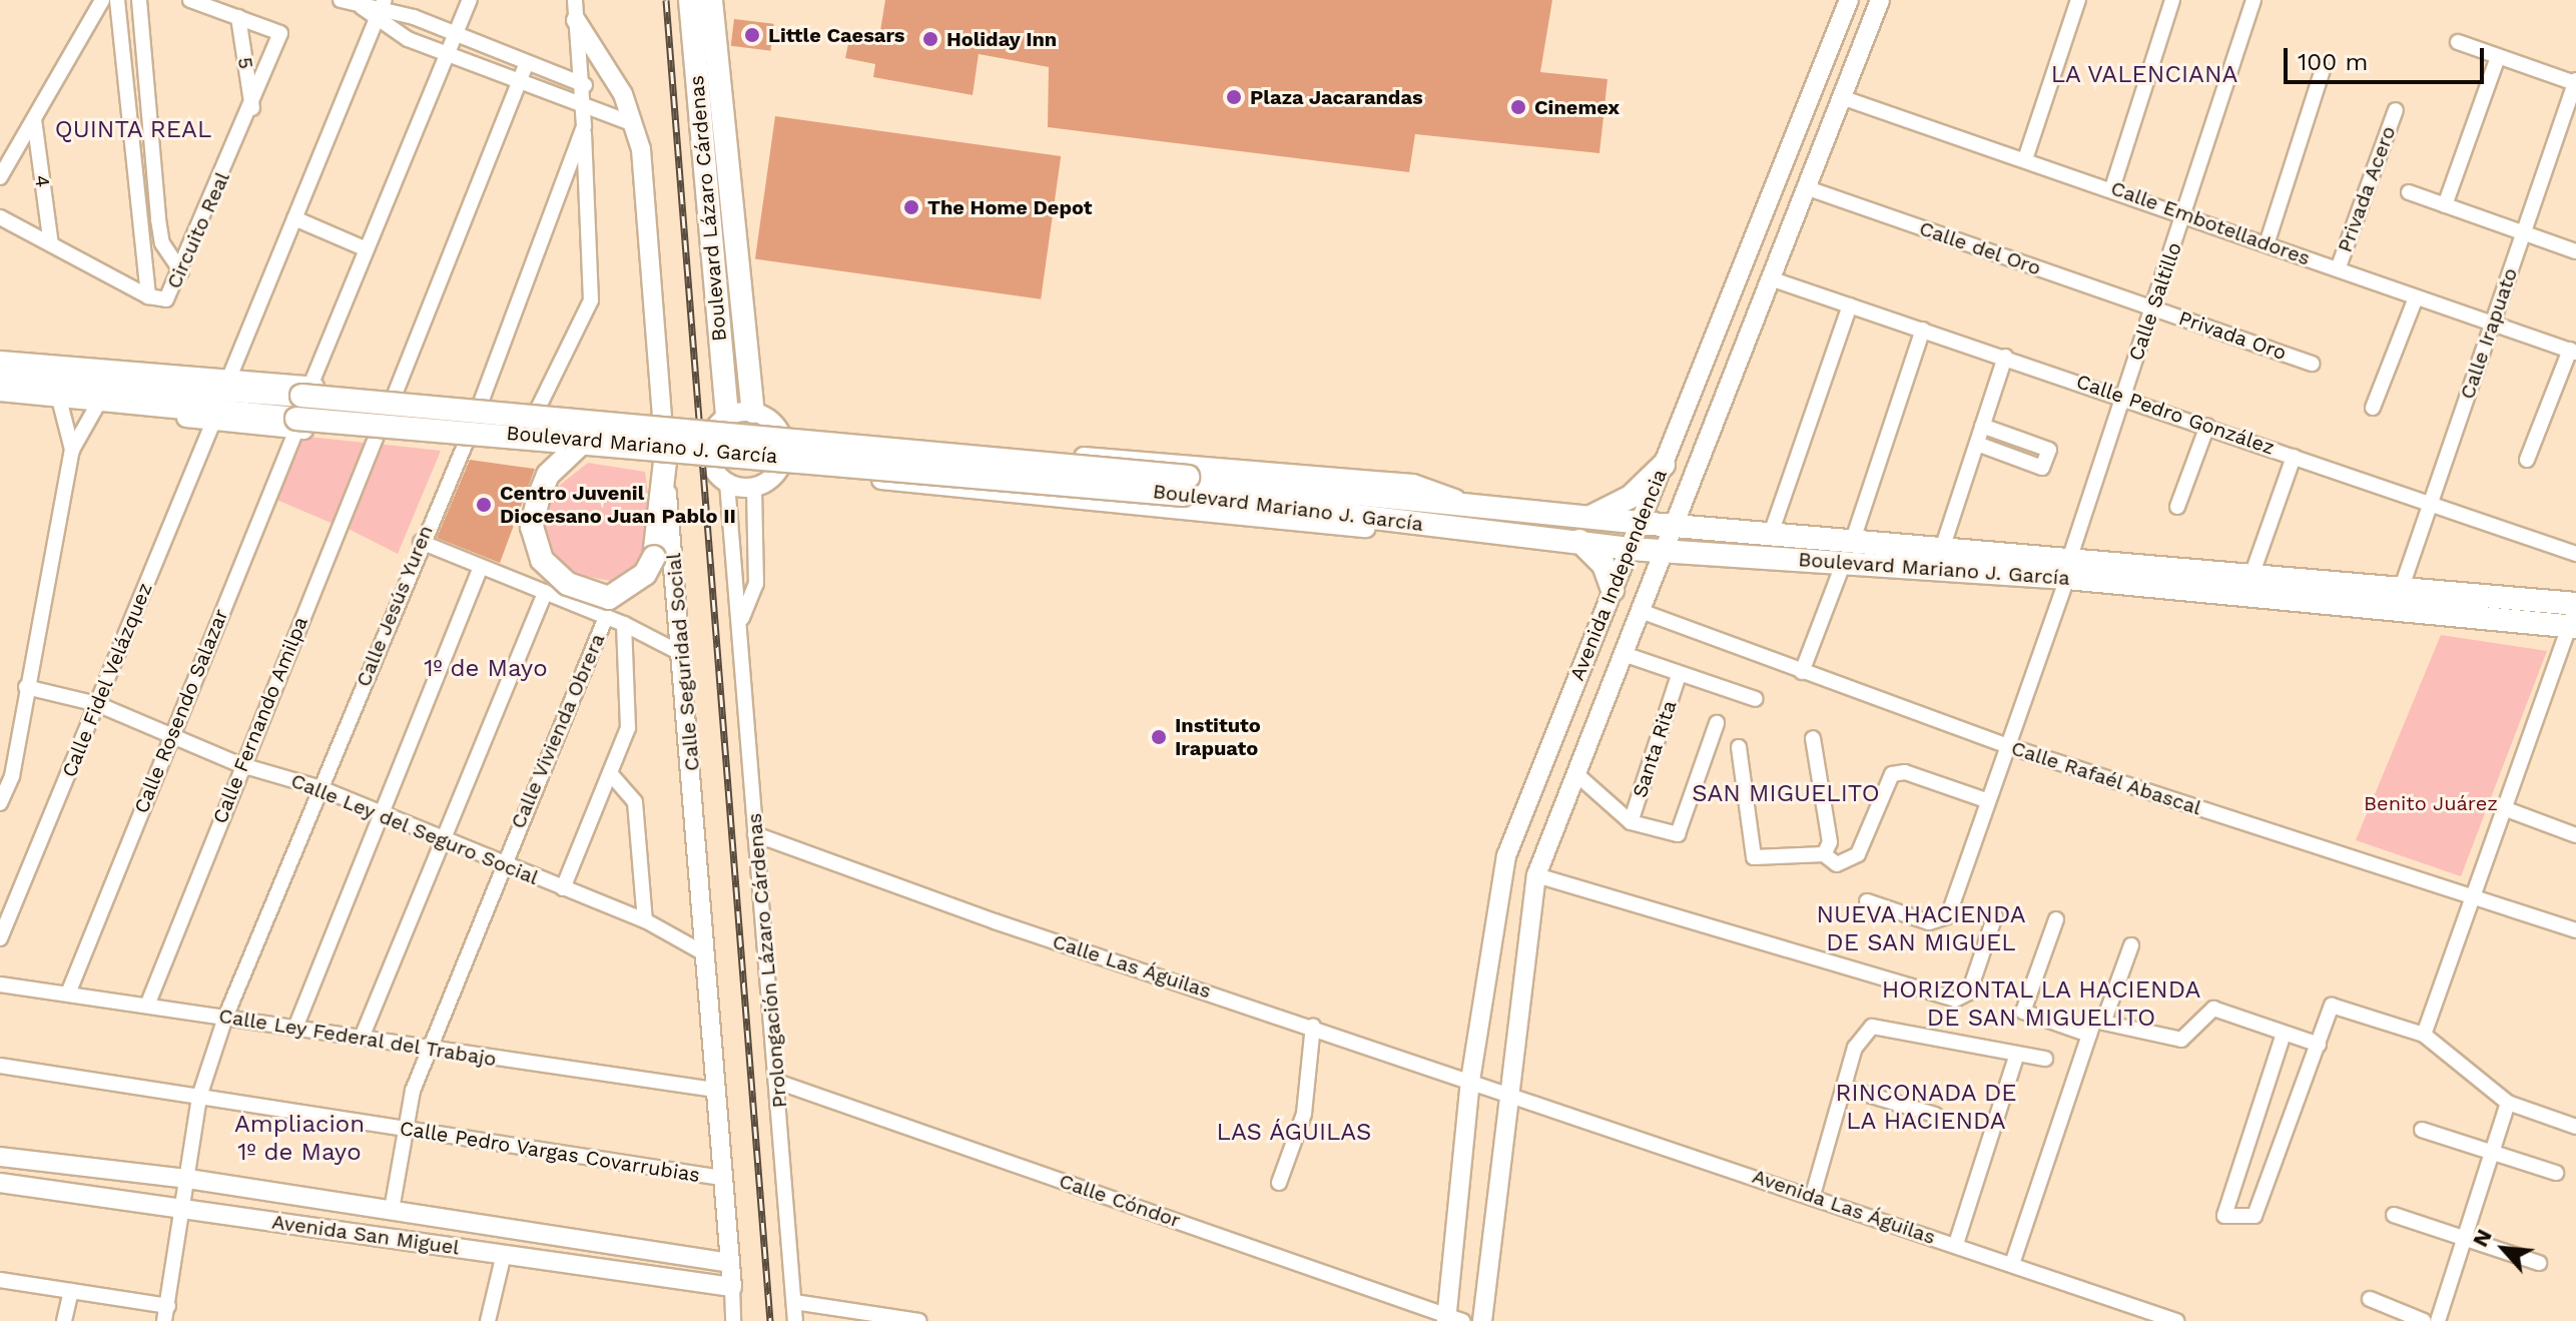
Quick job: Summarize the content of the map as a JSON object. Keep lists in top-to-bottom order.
{
  "streets": {
    "main road": ["Boulevard Lázaro Cárdenas", "Boulevard Mariano J. García"],
    "street": [
      "5",
      "4",
      "Privada Acero",
      "Calle Embotelladores",
      "Circuito Real",
      "Calle del Oro",
      "Calle Saltillo",
      "Calle Irapuato",
      "Privada Oro",
      "Calle Pedro González",
      "Avenida Independencia",
      "Calle Jesús Yuren",
      "Calle Seguridad Social",
      "Calle Fidel Velázquez",
      "Calle Rosendo Salazar",
      "Calle Fernando Amilpa",
      "Calle Vivienda Obrera",
      "Santa Rita",
      "Calle Rafaél Abascal",
      "Calle Ley del Seguro Social",
      "Prolongación Lázaro Cárdenas",
      "Calle Las Águilas",
      "Calle Ley Federal del Trabajo",
      "Calle Pedro Vargas Covarrubias",
      "Calle Cóndor",
      "Avenida Las Águilas",
      "Avenida San Miguel"
    ]
  },
  "crossings": [
    ["5", "Circuito Real"],
    ["4", "Circuito Real"],
    ["Privada Acero", "Calle Embotelladores"],
    ["Calle Embotelladores", "Calle Saltillo"],
    ["Calle Embotelladores", "Calle Irapuato"],
    ["Calle Embotelladores", "Avenida Independencia"],
    ["Calle del Oro", "Calle Saltillo"],
    ["Calle del Oro", "Privada Oro"],
    ["Calle del Oro", "Avenida Independencia"],
    ["Calle Saltillo", "Privada Oro"],
    ["Calle Saltillo", "Calle Pedro González"],
    ["Calle Saltillo", "Boulevard Mariano J. García"],
    ["Calle Saltillo", "Calle Rafaél Abascal"],
    ["Calle Irapuato", "Calle Pedro González"],
    ["Calle Irapuato", "Boulevard Mariano J. García"],
    ["Calle Pedro González", "Avenida Independencia"],
    ["Boulevard Mariano J. García", "Avenida Independencia"],
    ["Boulevard Mariano J. García", "Calle Rosendo Salazar"],
    ["Avenida Independencia", "Calle Rafaél Abascal"],
    ["Avenida Independencia", "Calle Las Águilas"],
    ["Avenida Independencia", "Calle Cóndor"],
    ["Avenida Independencia", "Avenida Las Águilas"],
    ["Calle Jesús Yuren", "Calle Seguridad Social"],
    ["Calle Jesús Yuren", "Calle Ley del Seguro Social"],
    ["Calle Jesús Yuren", "Calle Ley Federal del Trabajo"],
    ["Calle Jesús Yuren", "Calle Pedro Vargas Covarrubias"],
    ["Calle Jesús Yuren", "Avenida San Miguel"],
    ["Calle Seguridad Social", "Calle Ley del Seguro Social"],
    ["Calle Seguridad Social", "Calle Ley Federal del Trabajo"],
    ["Calle Seguridad Social", "Calle Pedro Vargas Covarrubias"],
    ["Calle Seguridad Social", "Avenida San Miguel"],
    ["Calle Fidel Velázquez", "Calle Ley del Seguro Social"],
    ["Calle Rosendo Salazar", "Calle Ley del Seguro Social"],
    ["Calle Rosendo Salazar", "Calle Ley Federal del Trabajo"],
    ["Calle Fernando Amilpa", "Calle Ley del Seguro Social"],
    ["Calle Fernando Amilpa", "Calle Ley Federal del Trabajo"],
    ["Calle Vivienda Obrera", "Calle Ley del Seguro Social"],
    ["Calle Vivienda Obrera", "Calle Ley Federal del Trabajo"],
    ["Calle Vivienda Obrera", "Calle Pedro Vargas Covarrubias"],
    ["Calle Vivienda Obrera", "Avenida San Miguel"],
    ["Prolongación Lázaro Cárdenas", "Calle Las Águilas"],
    ["Prolongación Lázaro Cárdenas", "Calle Cóndor"],
    ["Calle Las Águilas", "Avenida Las Águilas"]
  ],
  "districts": [
    "LA VALENCIANA",
    "QUINTA REAL",
    "1º de Mayo",
    "SAN MIGUELITO",
    "NUEVA HACIENDA DE SAN MIGUEL",
    "HORIZONTAL LA HACIENDA DE SAN MIGUELITO",
    "RINCONADA DE LA HACIENDA",
    "Ampliacion 1º de Mayo",
    "LAS ÁGUILAS"
  ],
  "parks": ["Benito Juárez"],
  "places": [
    "Little Caesars",
    "Holiday Inn",
    "Plaza Jacarandas",
    "Cinemex",
    "The Home Depot",
    "Centro Juvenil Diocesano Juan Pablo II",
    "Instituto Irapuato"
  ],
  "scale_bar": "100 m",
  "north": "top left"
}
